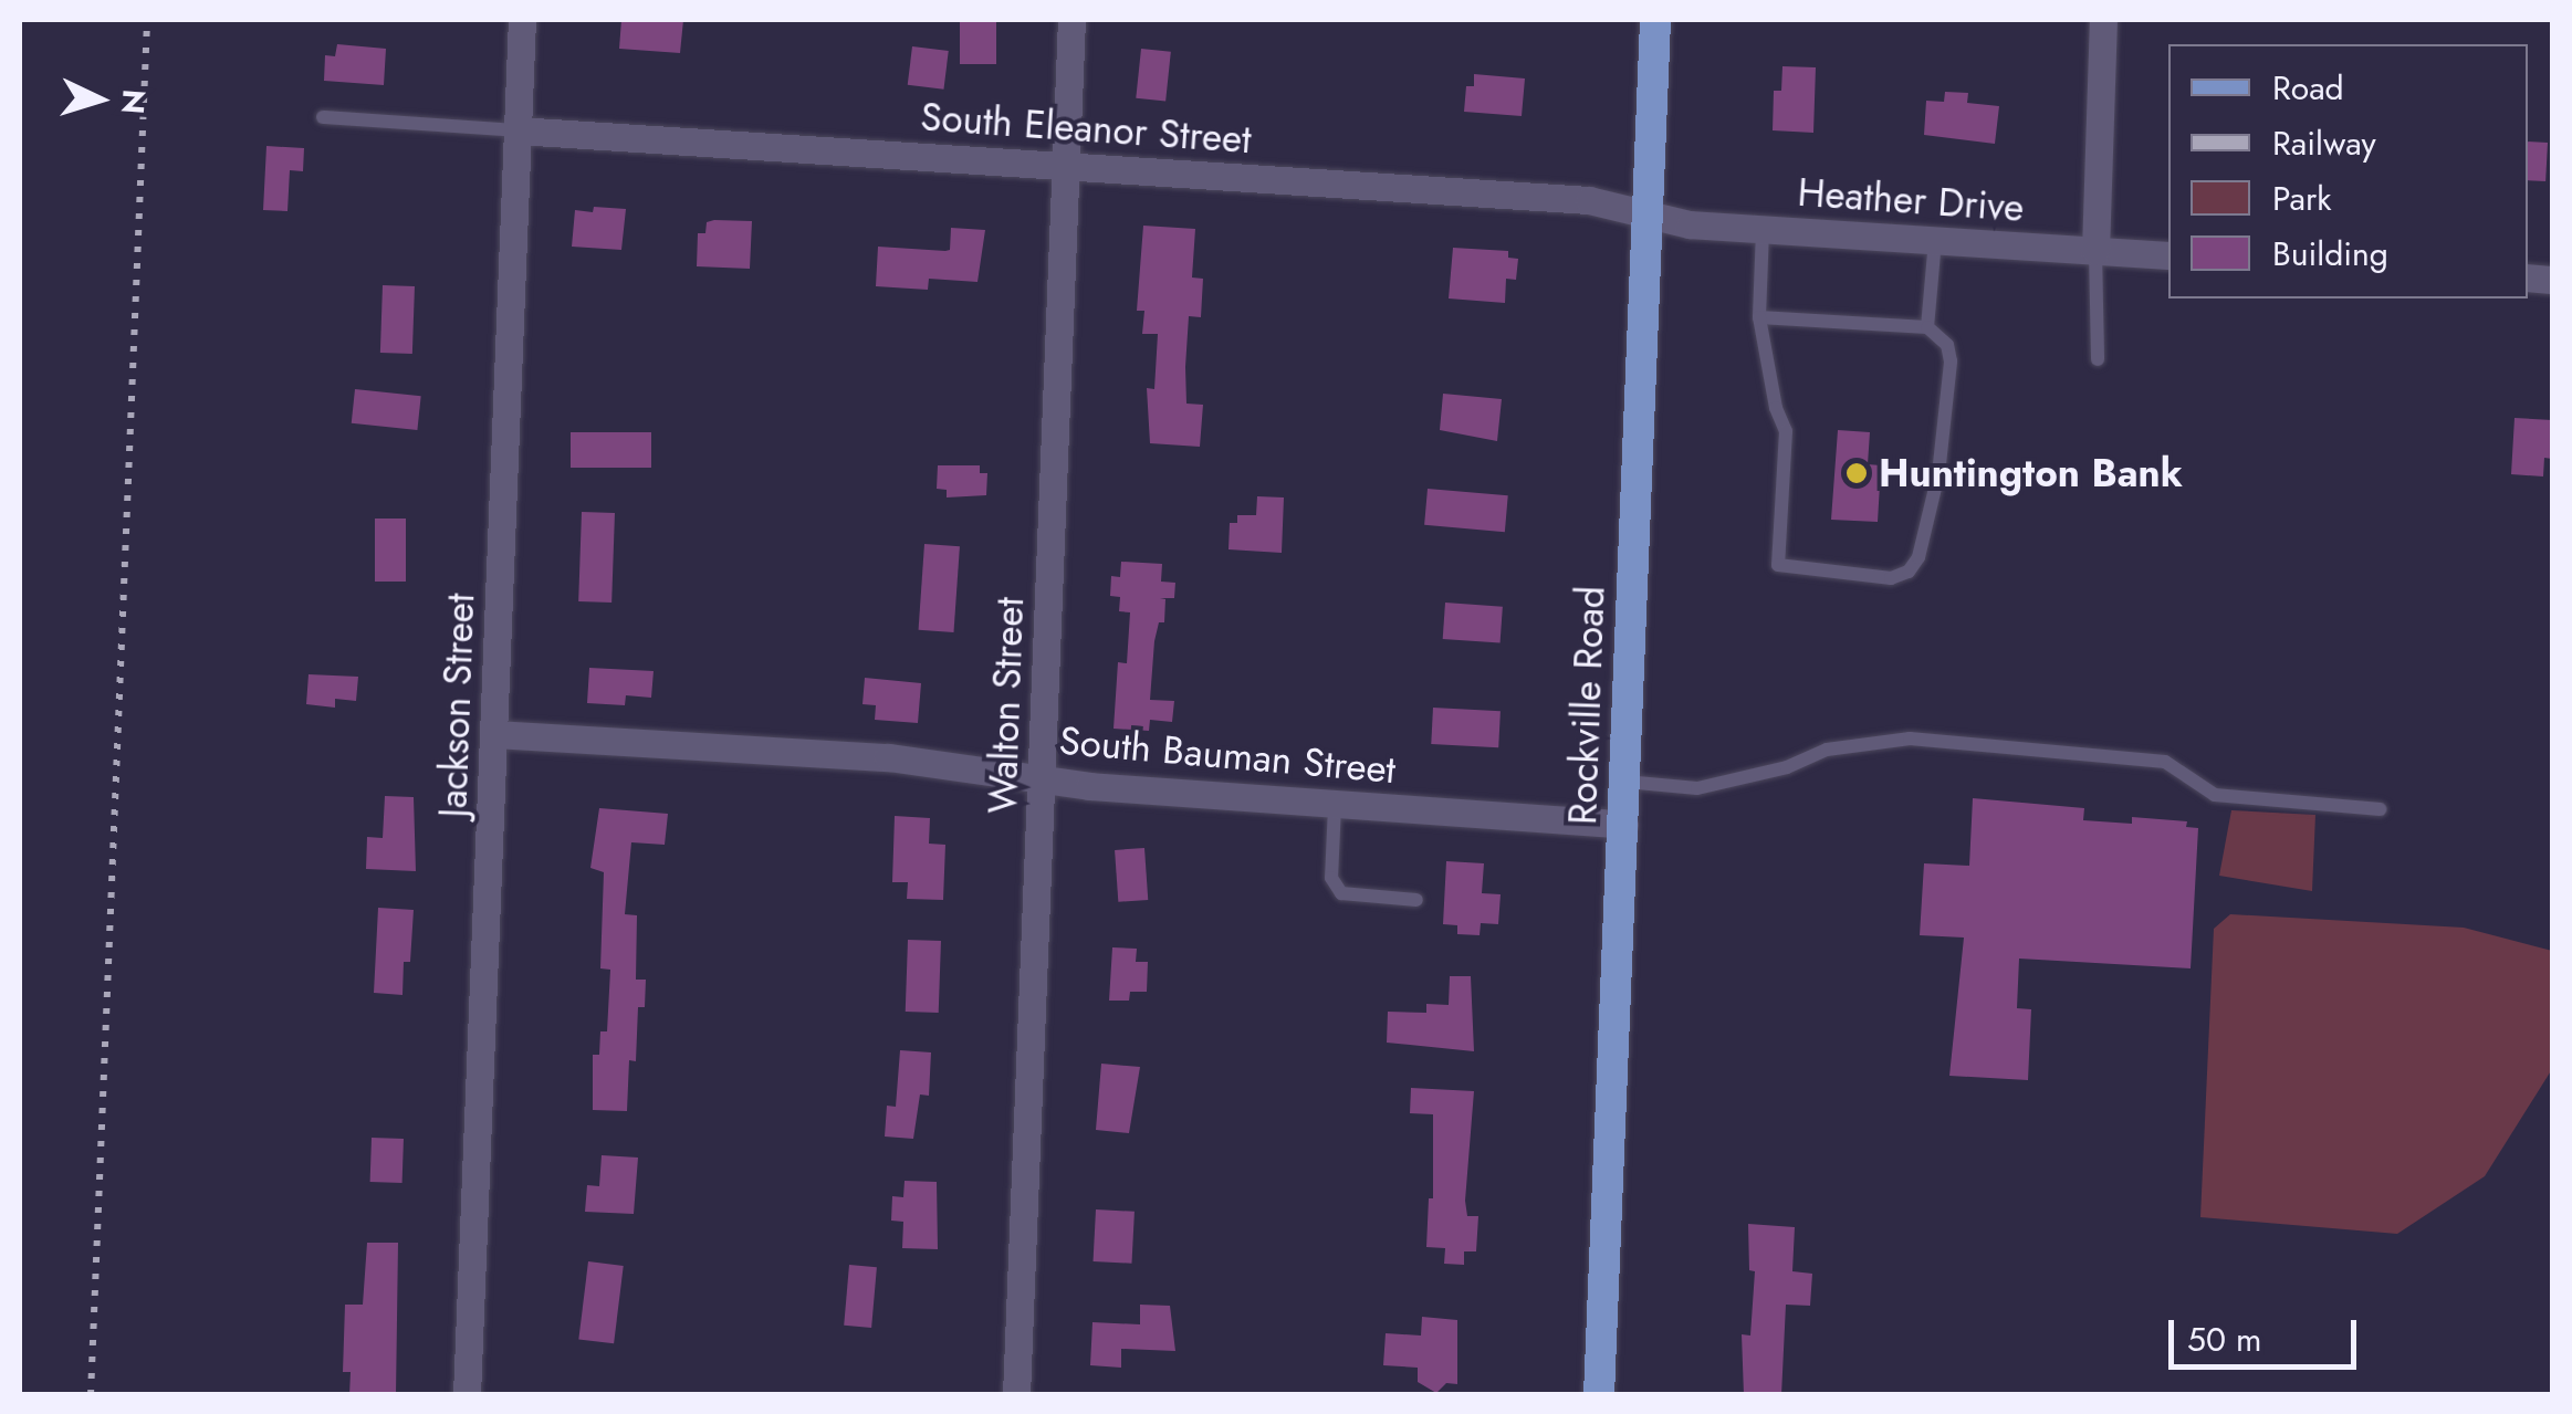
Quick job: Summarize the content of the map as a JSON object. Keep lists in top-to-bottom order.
{
  "streets": {
    "main road": ["Rockville Road"],
    "street": [
      "South Eleanor Street",
      "Heather Drive",
      "Jackson Street",
      "Walton Street",
      "South Bauman Street"
    ]
  },
  "crossings": [
    ["South Eleanor Street", "Heather Drive"],
    ["South Eleanor Street", "Jackson Street"],
    ["South Eleanor Street", "Walton Street"],
    ["South Eleanor Street", "Rockville Road"],
    ["Heather Drive", "Rockville Road"],
    ["Jackson Street", "South Bauman Street"],
    ["Walton Street", "South Bauman Street"],
    ["Rockville Road", "South Bauman Street"]
  ],
  "places": ["Huntington Bank"],
  "legend": [
    "Road",
    "Railway",
    "Park",
    "Building"
  ],
  "scale_bar": "50 m",
  "north": "right"
}
